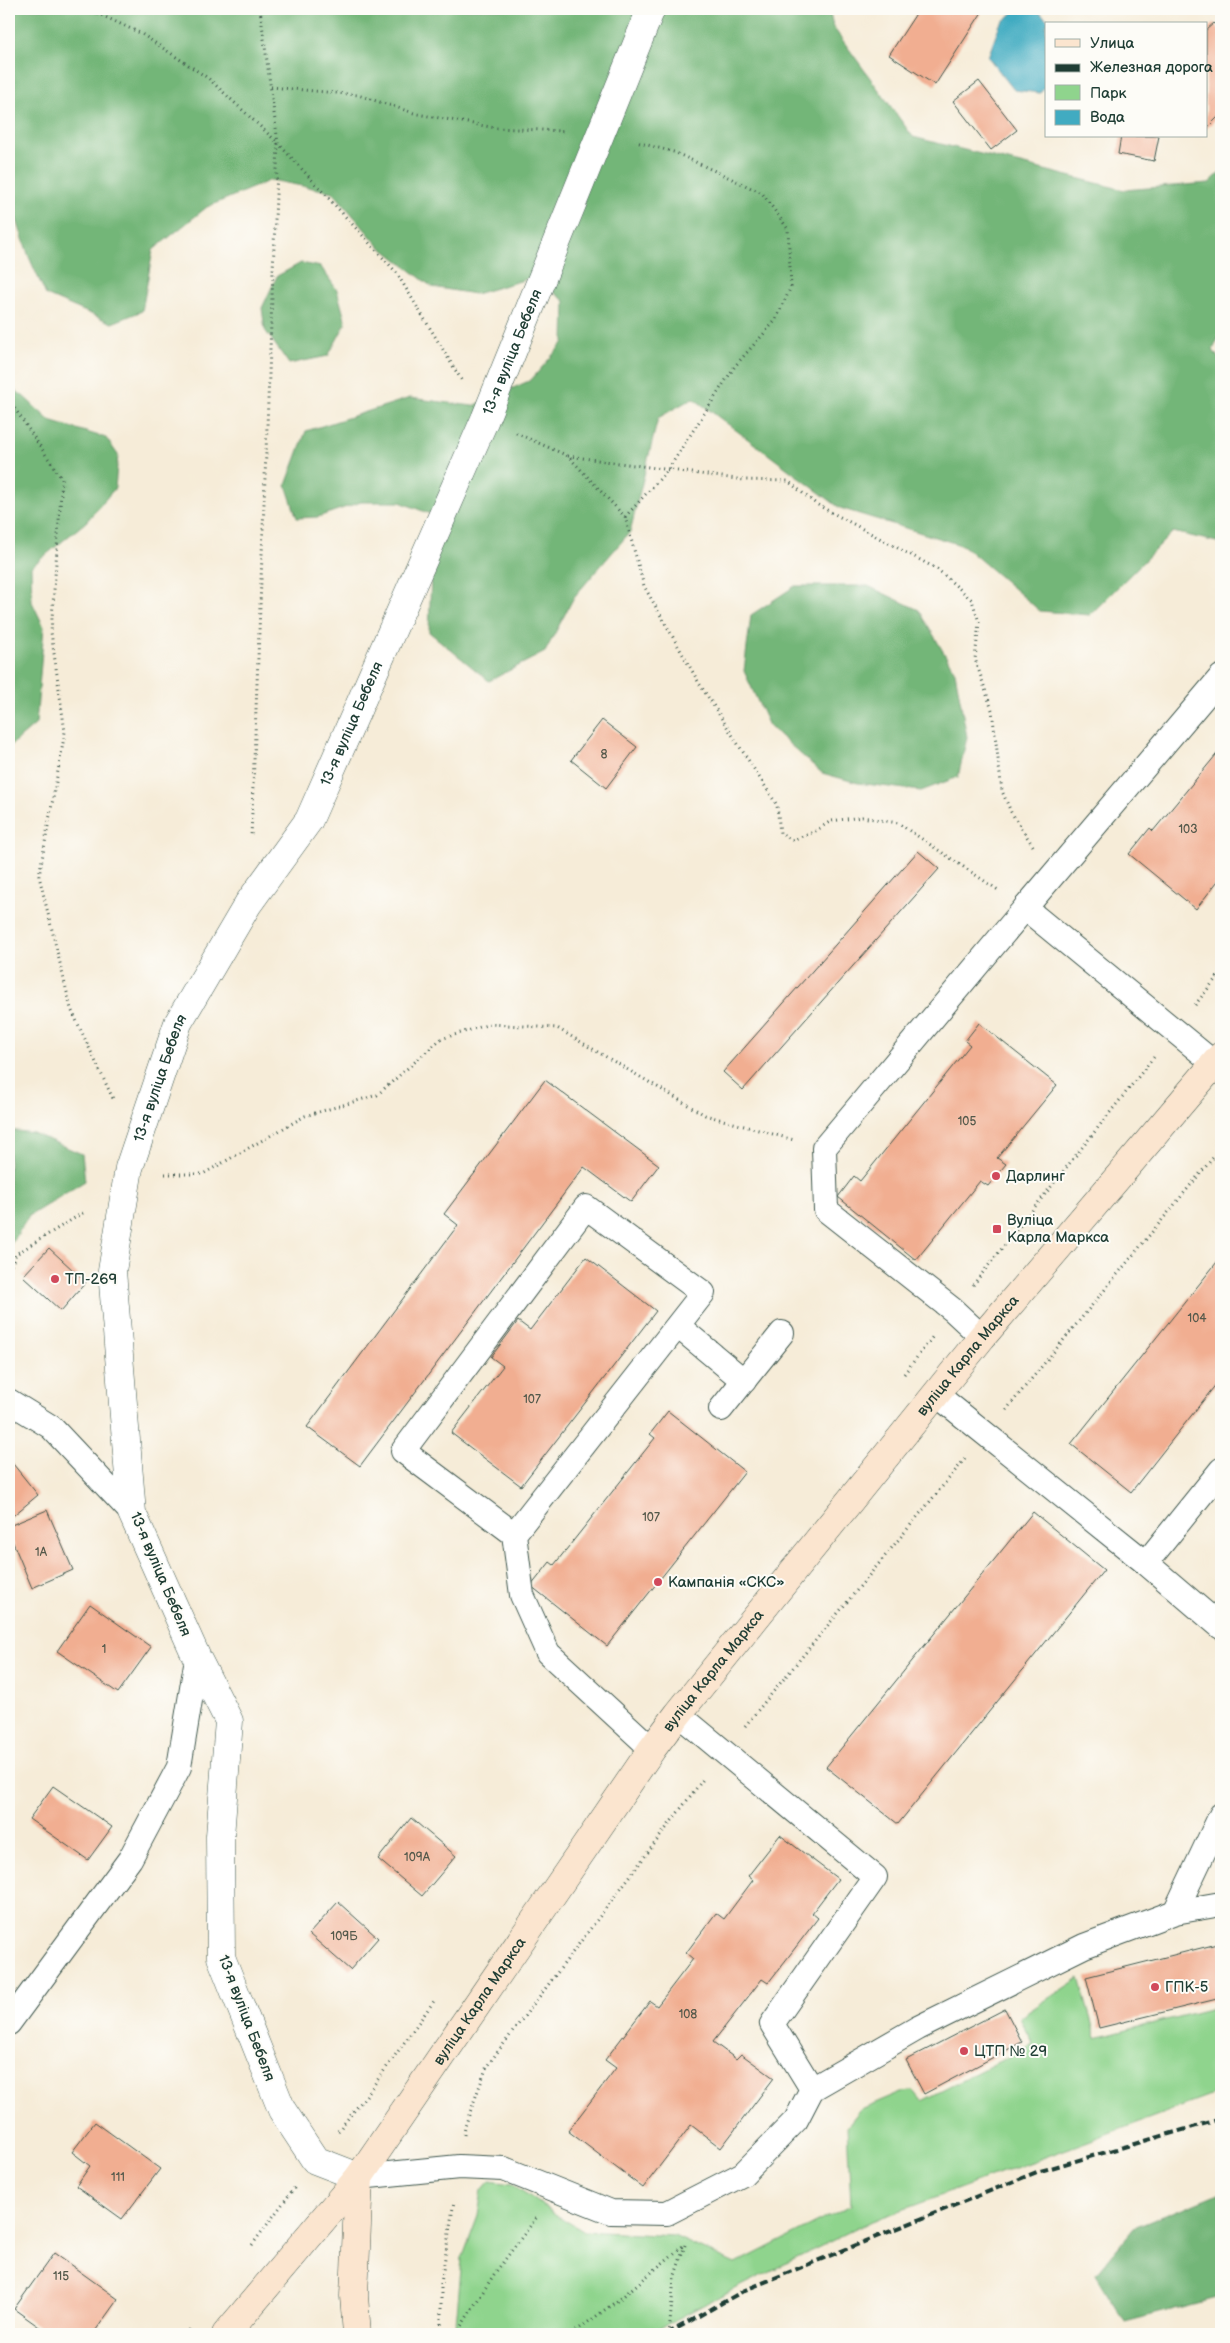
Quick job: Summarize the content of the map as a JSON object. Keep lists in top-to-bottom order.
{
  "streets": {
    "main road": ["вуліца Карла Маркса"],
    "street": ["13-я вуліца Бебеля"]
  },
  "crossings": [
    ["13-я вуліца Бебеля", "вуліца Карла Маркса"]
  ],
  "places": {
    "other": [
      "Дарлинг",
      "ТП-269",
      "Кампанія «СКС»",
      "ГПК-5",
      "ЦТП № 29"
    ],
    "transit": ["Вуліца Карла Маркса"]
  },
  "house_numbers": [
    "8",
    "103",
    "105",
    "104",
    "107",
    "107",
    "1А",
    "1",
    "109А",
    "109Б",
    "108",
    "111",
    "115"
  ],
  "legend": [
    "Улица",
    "Железная дорога",
    "Парк",
    "Вода"
  ]
}
